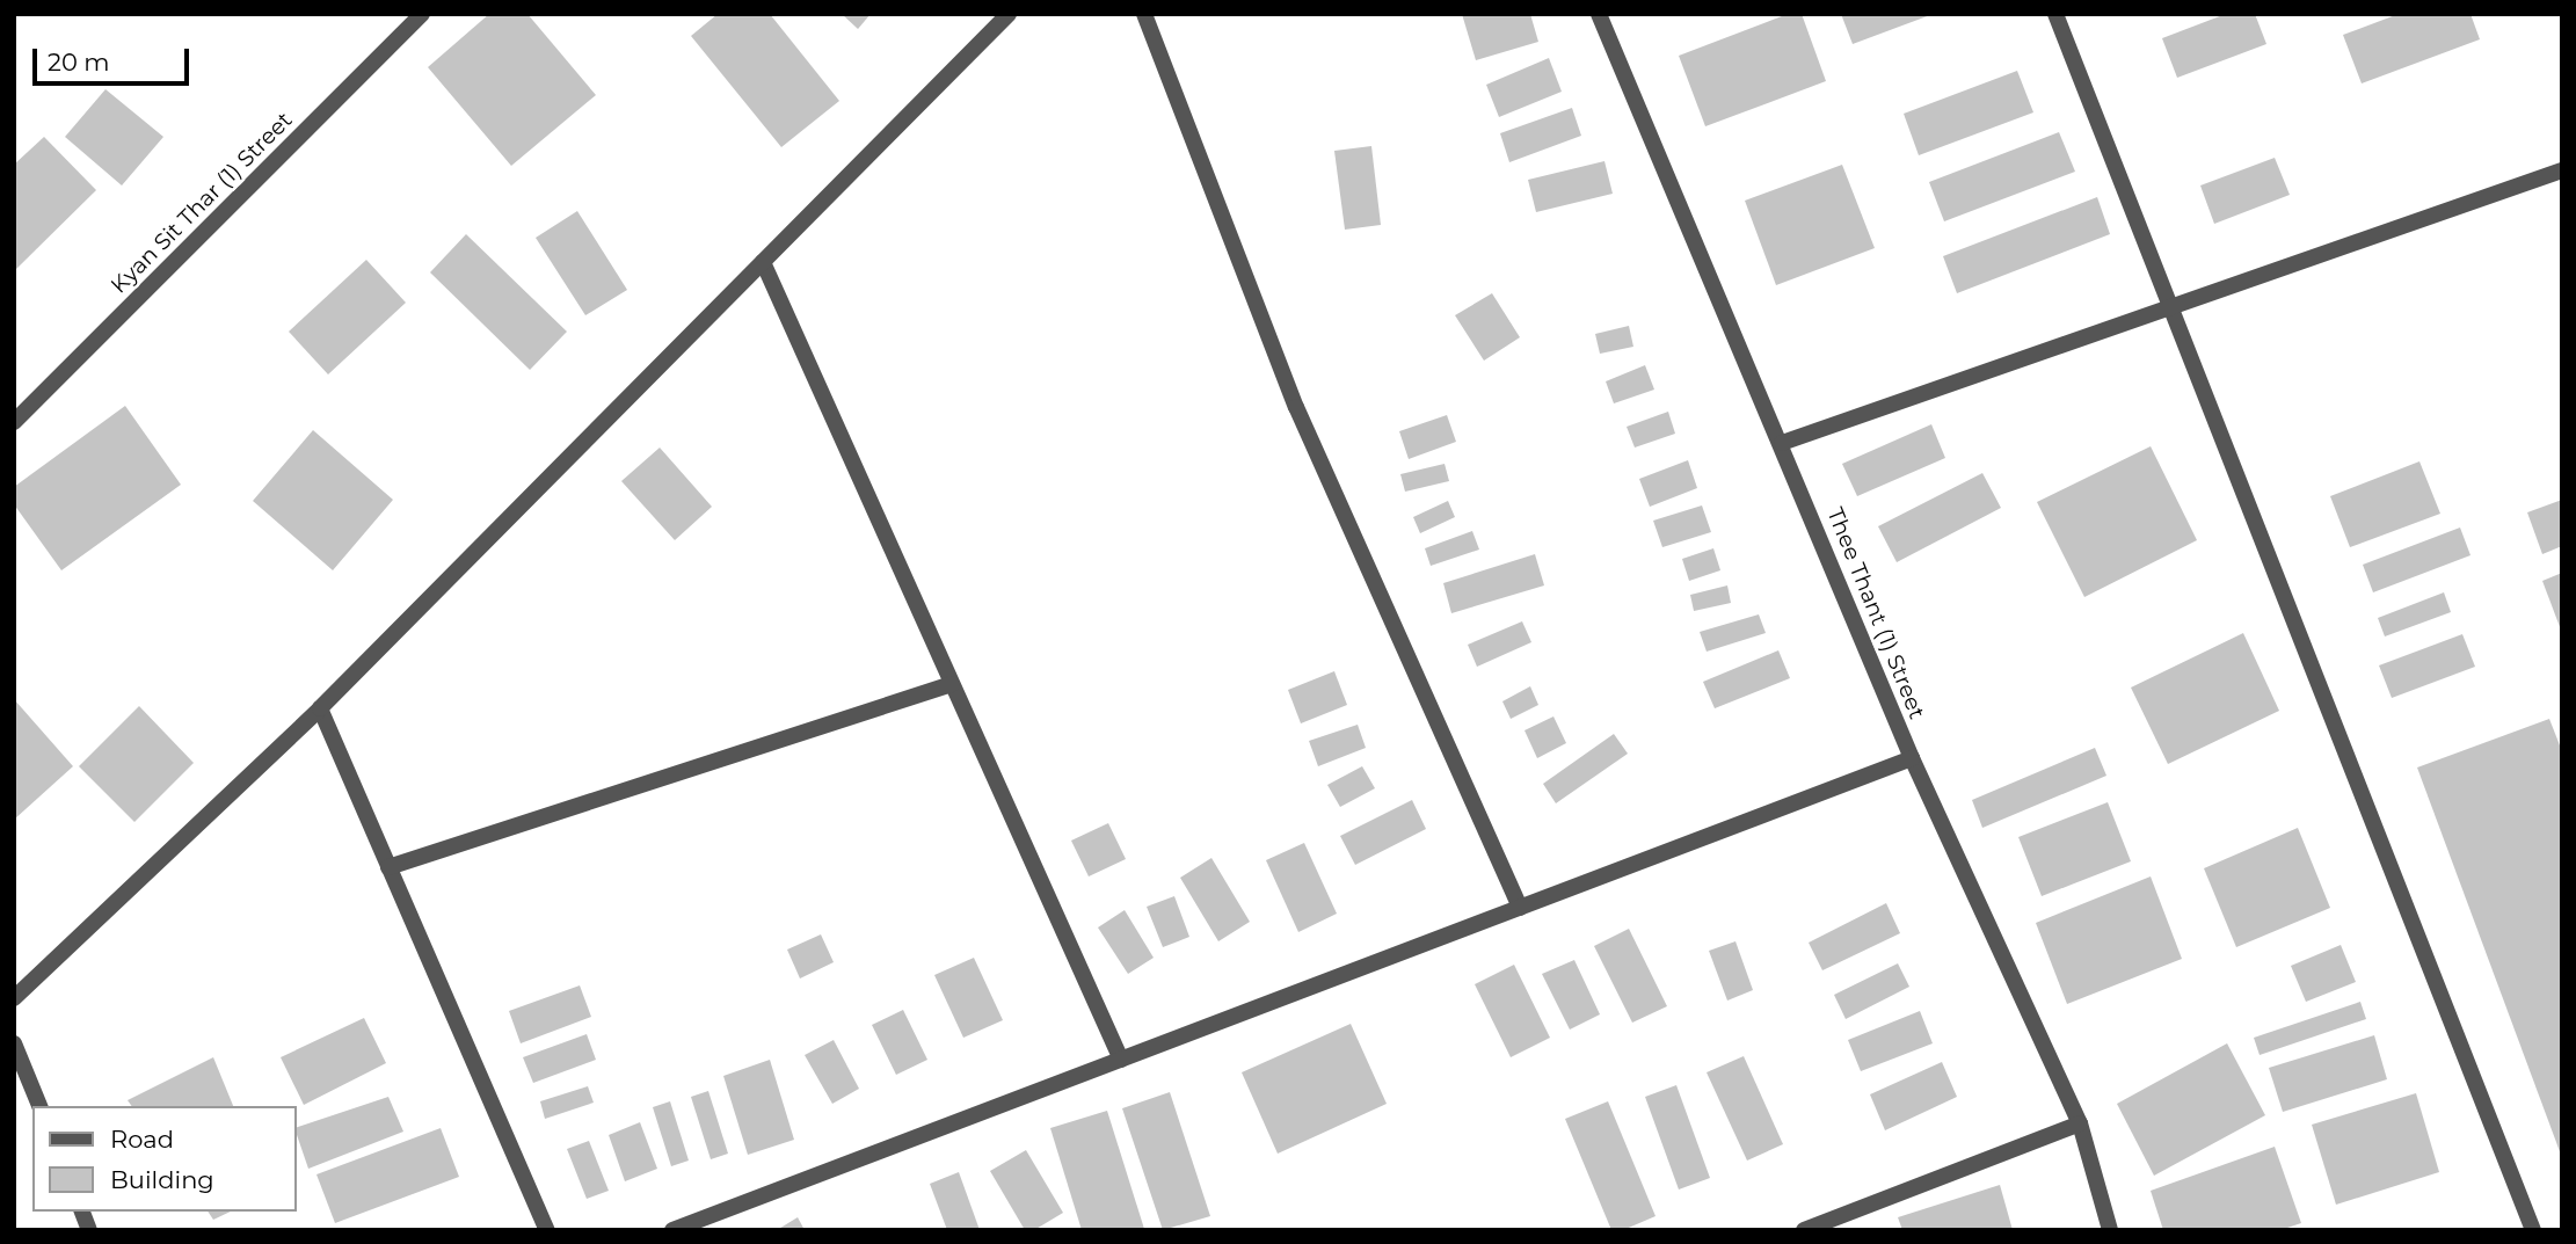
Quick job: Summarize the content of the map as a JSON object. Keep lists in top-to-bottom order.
{
  "streets": {
    "street": ["Kyan Sit Thar (1) Street", "Thee Thant (1) Street"]
  },
  "legend": ["Road", "Building"],
  "scale_bar": "20 m"
}
